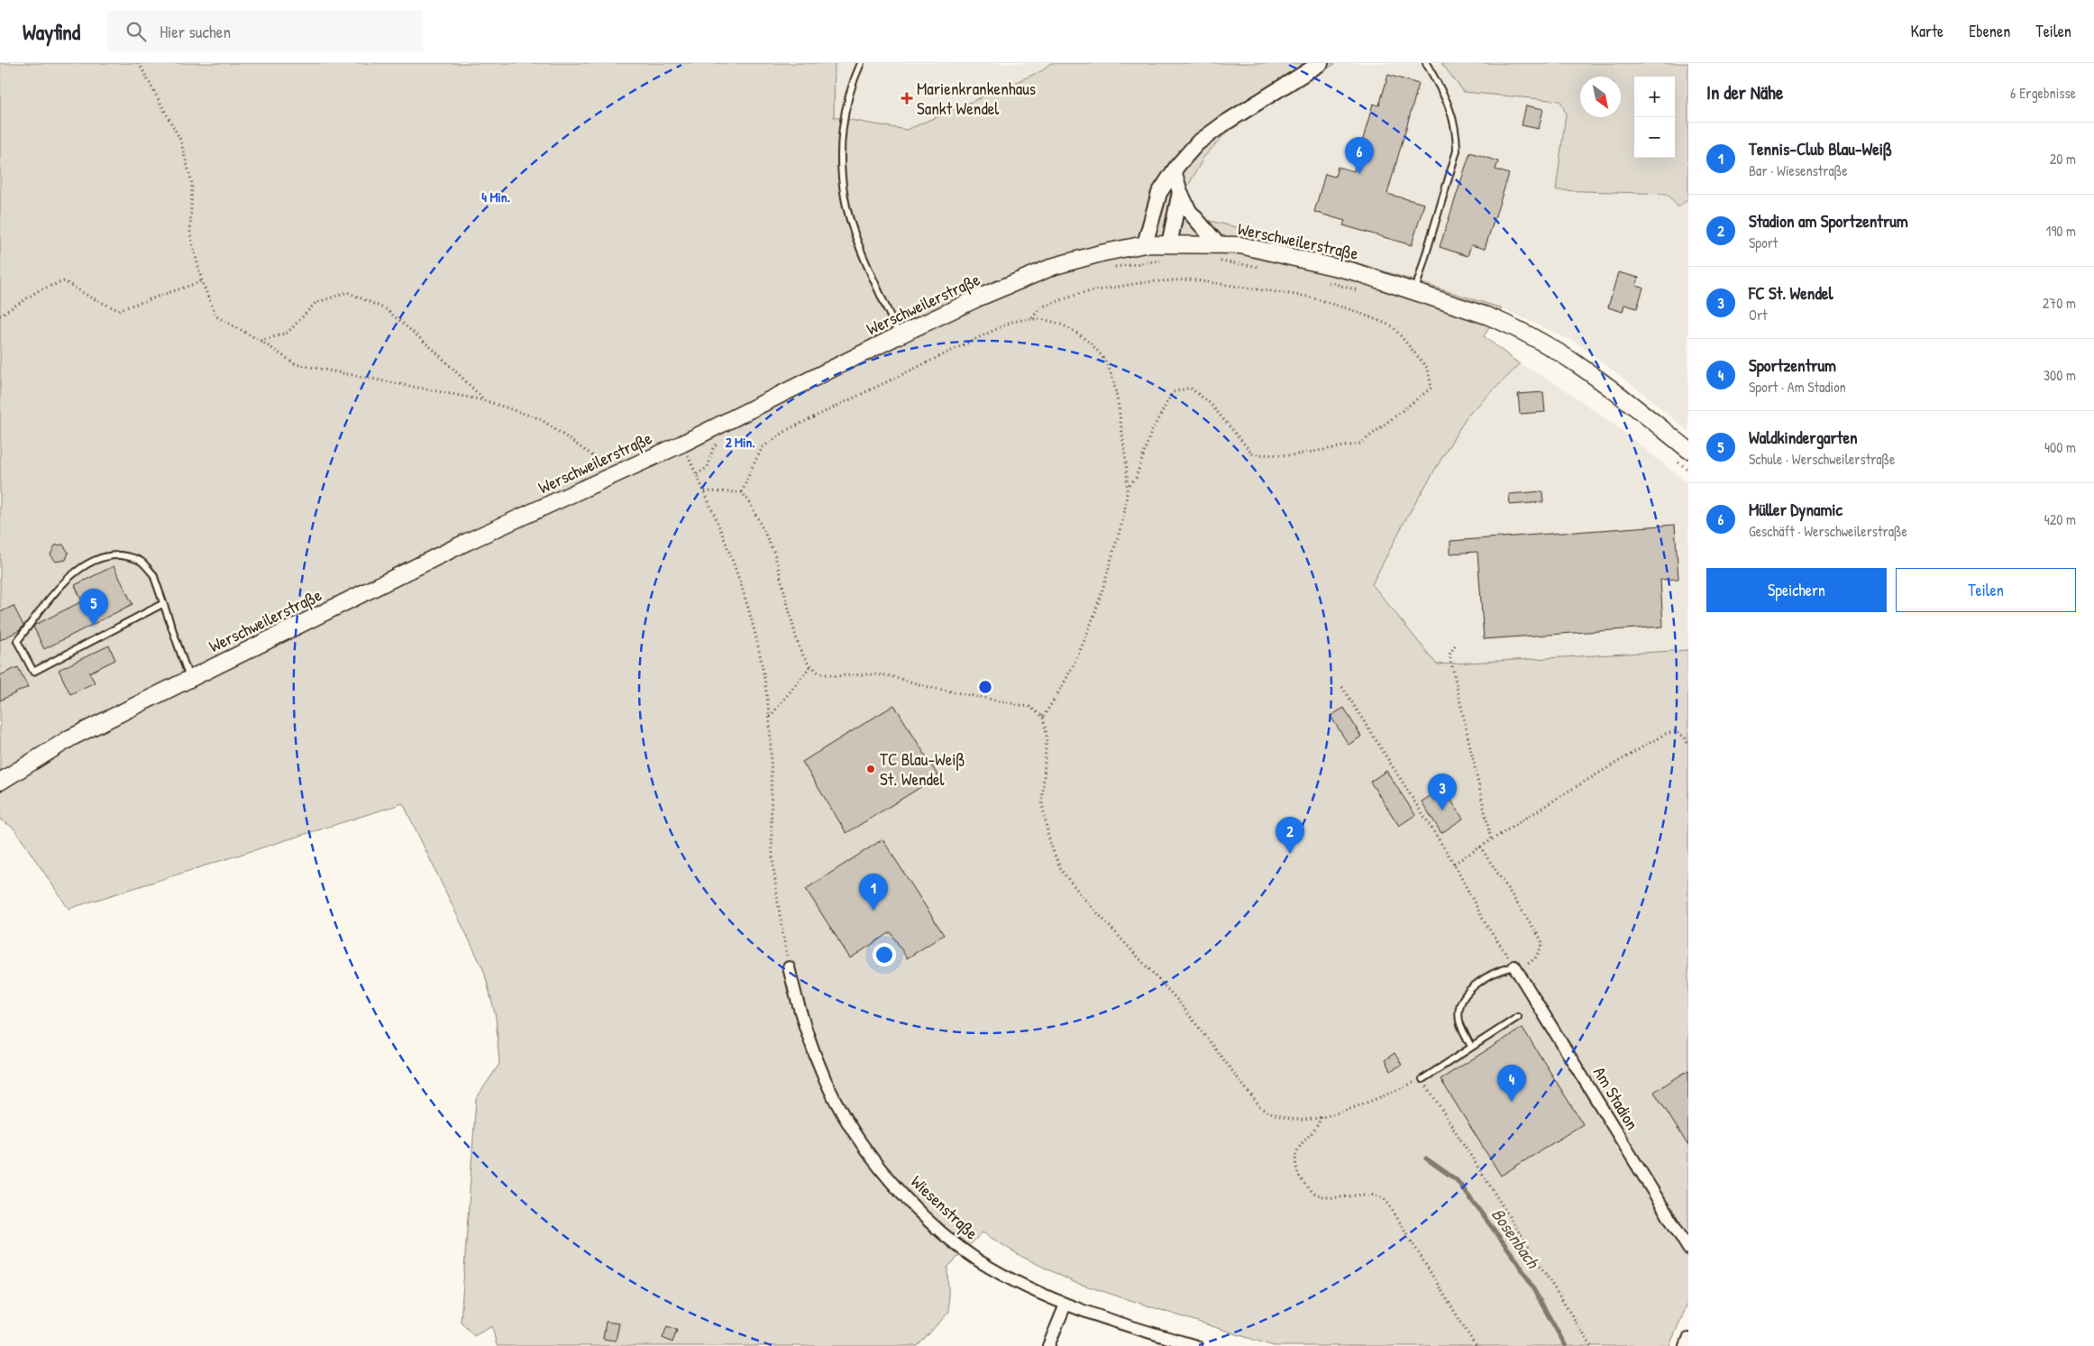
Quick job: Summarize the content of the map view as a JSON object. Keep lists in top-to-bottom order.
{
  "streets": {
    "main road": ["Werschweilerstraße"],
    "street": ["Am Stadion", "Wiesenstraße"]
  },
  "water": ["Bosenbach"],
  "places": {
    "health": ["Marienkrankenhaus Sankt Wendel"],
    "other": ["TC Blau-Weiß St. Wendel"]
  },
  "north": "bottom right",
  "page": {
    "header": "Wayfind",
    "search": "Hier suchen",
    "nav": ["Karte", "Ebenen", "Teilen"],
    "heading": ["In der Nähe", "6 Ergebnisse"],
    "map_buttons": ["+", "−"],
    "list": [
      {
        "mark": "1",
        "name": "Tennis-Club Blau-Weiß",
        "note": "Bar · Wiesenstraße",
        "value": "20 m"
      },
      {
        "mark": "2",
        "name": "Stadion am Sportzentrum",
        "note": "Sport",
        "value": "190 m"
      },
      {
        "mark": "3",
        "name": "FC St. Wendel",
        "note": "Ort",
        "value": "270 m"
      },
      {
        "mark": "4",
        "name": "Sportzentrum",
        "note": "Sport · Am Stadion",
        "value": "300 m"
      },
      {
        "mark": "5",
        "name": "Waldkindergarten",
        "note": "Schule · Werschweilerstraße",
        "value": "400 m"
      },
      {
        "mark": "6",
        "name": "Müller Dynamic",
        "note": "Geschäft · Werschweilerstraße",
        "value": "420 m"
      }
    ],
    "pins": [
      "6",
      "5",
      "3",
      "2",
      "1",
      "4"
    ],
    "buttons": ["Speichern", "Teilen"]
  },
  "rings": ["4 Min.", "2 Min."]
}
